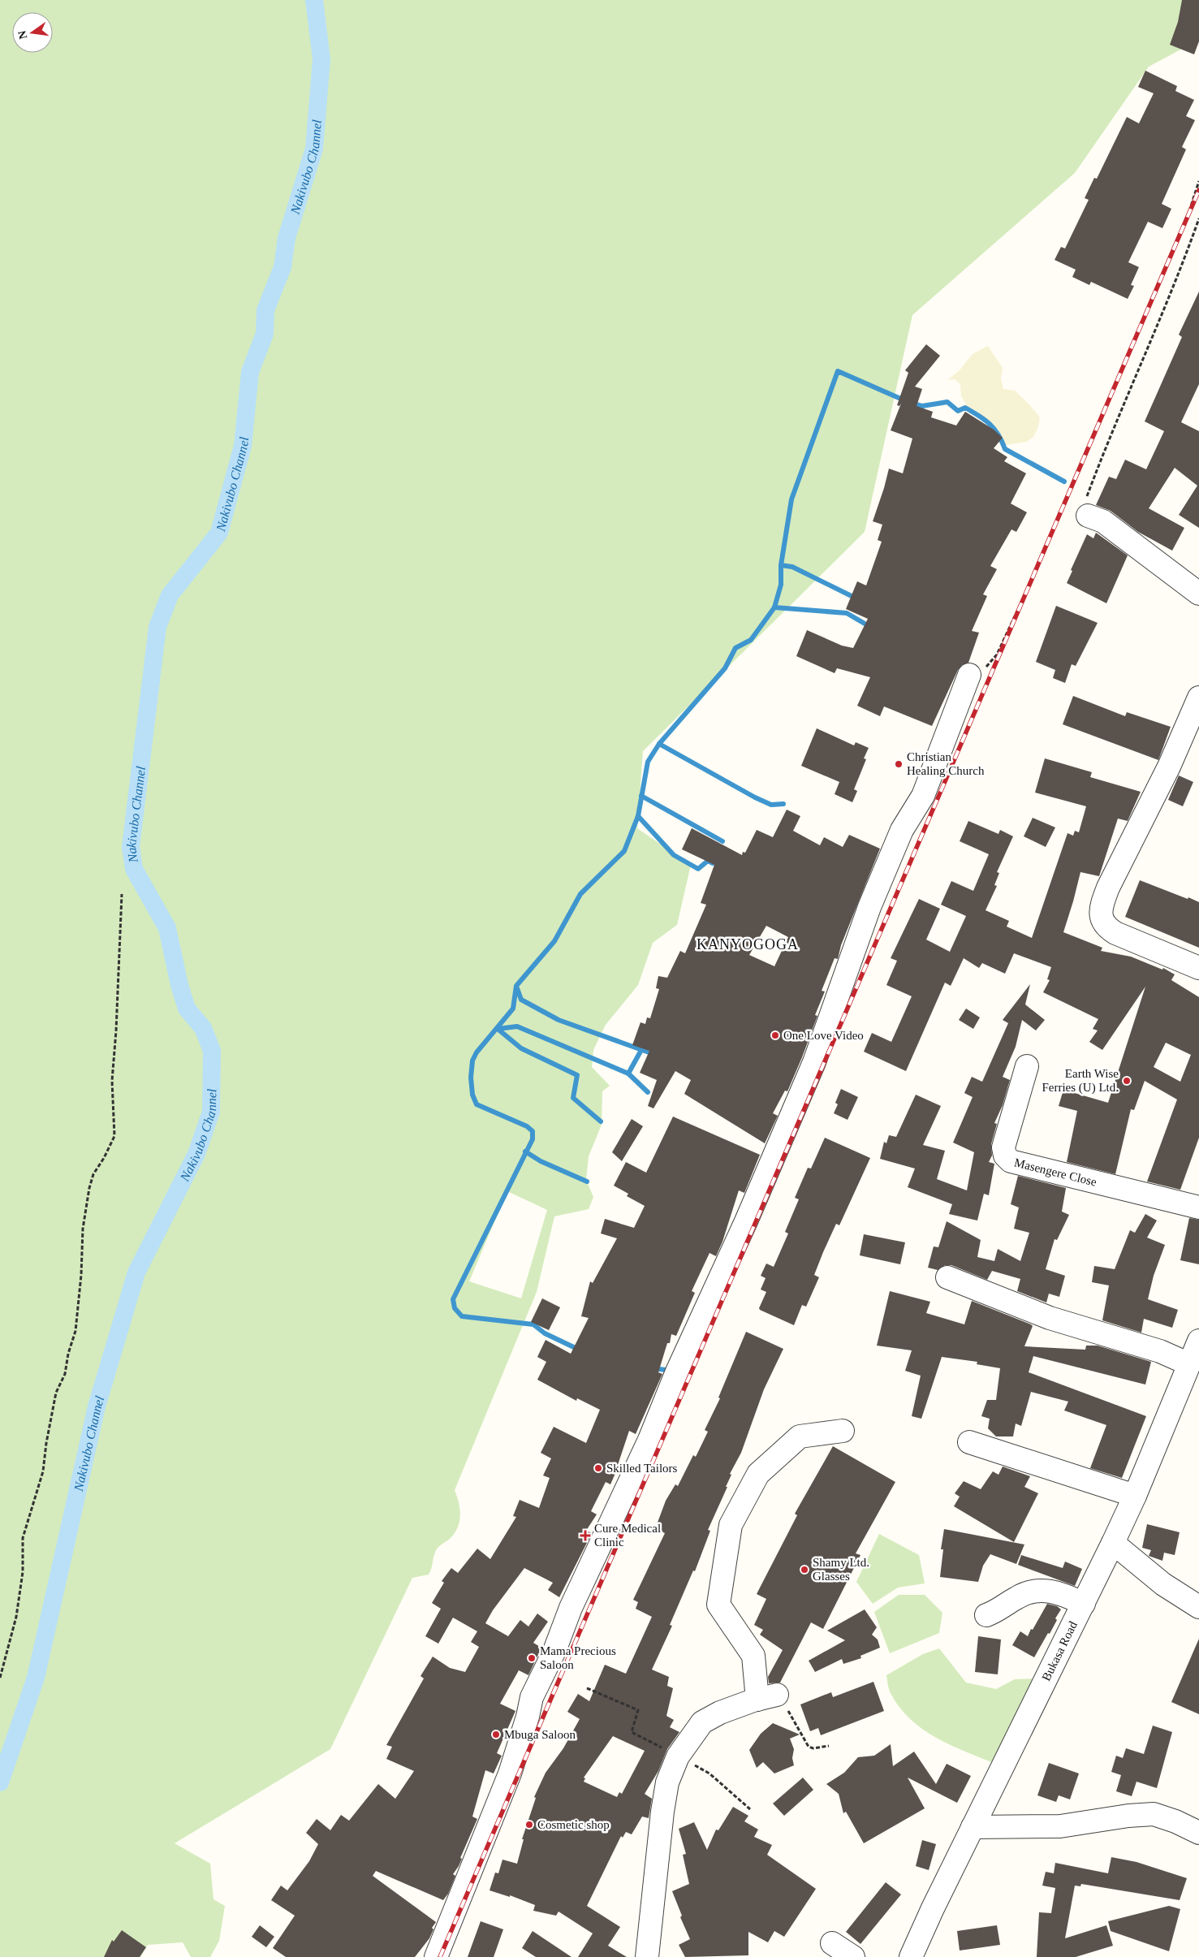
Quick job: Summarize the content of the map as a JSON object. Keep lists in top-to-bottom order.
{
  "streets": {
    "street": ["Masengere Close", "Bukasa Road"]
  },
  "districts": ["KANYOGOGA"],
  "water": ["Nakivubo Channel"],
  "places": {
    "other": [
      "Christian Healing Church",
      "One Love Video",
      "Earth Wise Ferries (U) Ltd.",
      "Skilled Tailors",
      "Shamy Ltd. Glasses",
      "Mama Precious Saloon",
      "Mbuga Saloon",
      "Cosmetic shop"
    ],
    "health": ["Cure Medical Clinic"]
  },
  "north": "left"
}
